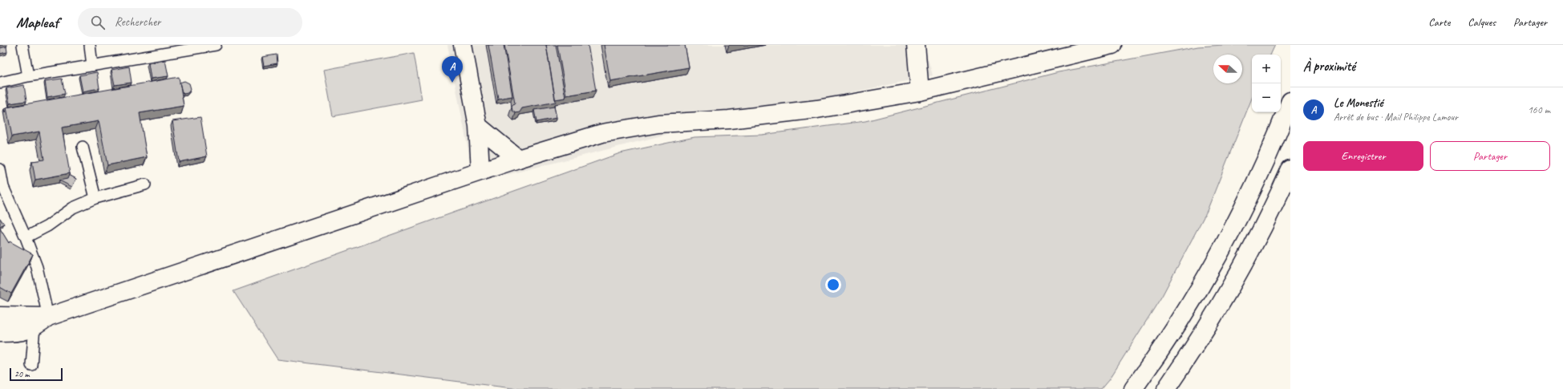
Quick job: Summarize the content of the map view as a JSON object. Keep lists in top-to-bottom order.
{
  "scale_bar": "20 m",
  "north": "left",
  "page": {
    "header": "Mapleaf",
    "search": "Rechercher",
    "nav": ["Carte", "Calques", "Partager"],
    "heading": "À proximité",
    "map_buttons": ["+", "−"],
    "pins": "A",
    "list": [
      {
        "mark": "A",
        "name": "Le Monestié",
        "note": "Arrêt de bus · Mail Philippe Lamour",
        "value": "160 m"
      }
    ],
    "buttons": ["Enregistrer", "Partager"],
    "scale": "20 m"
  }
}
